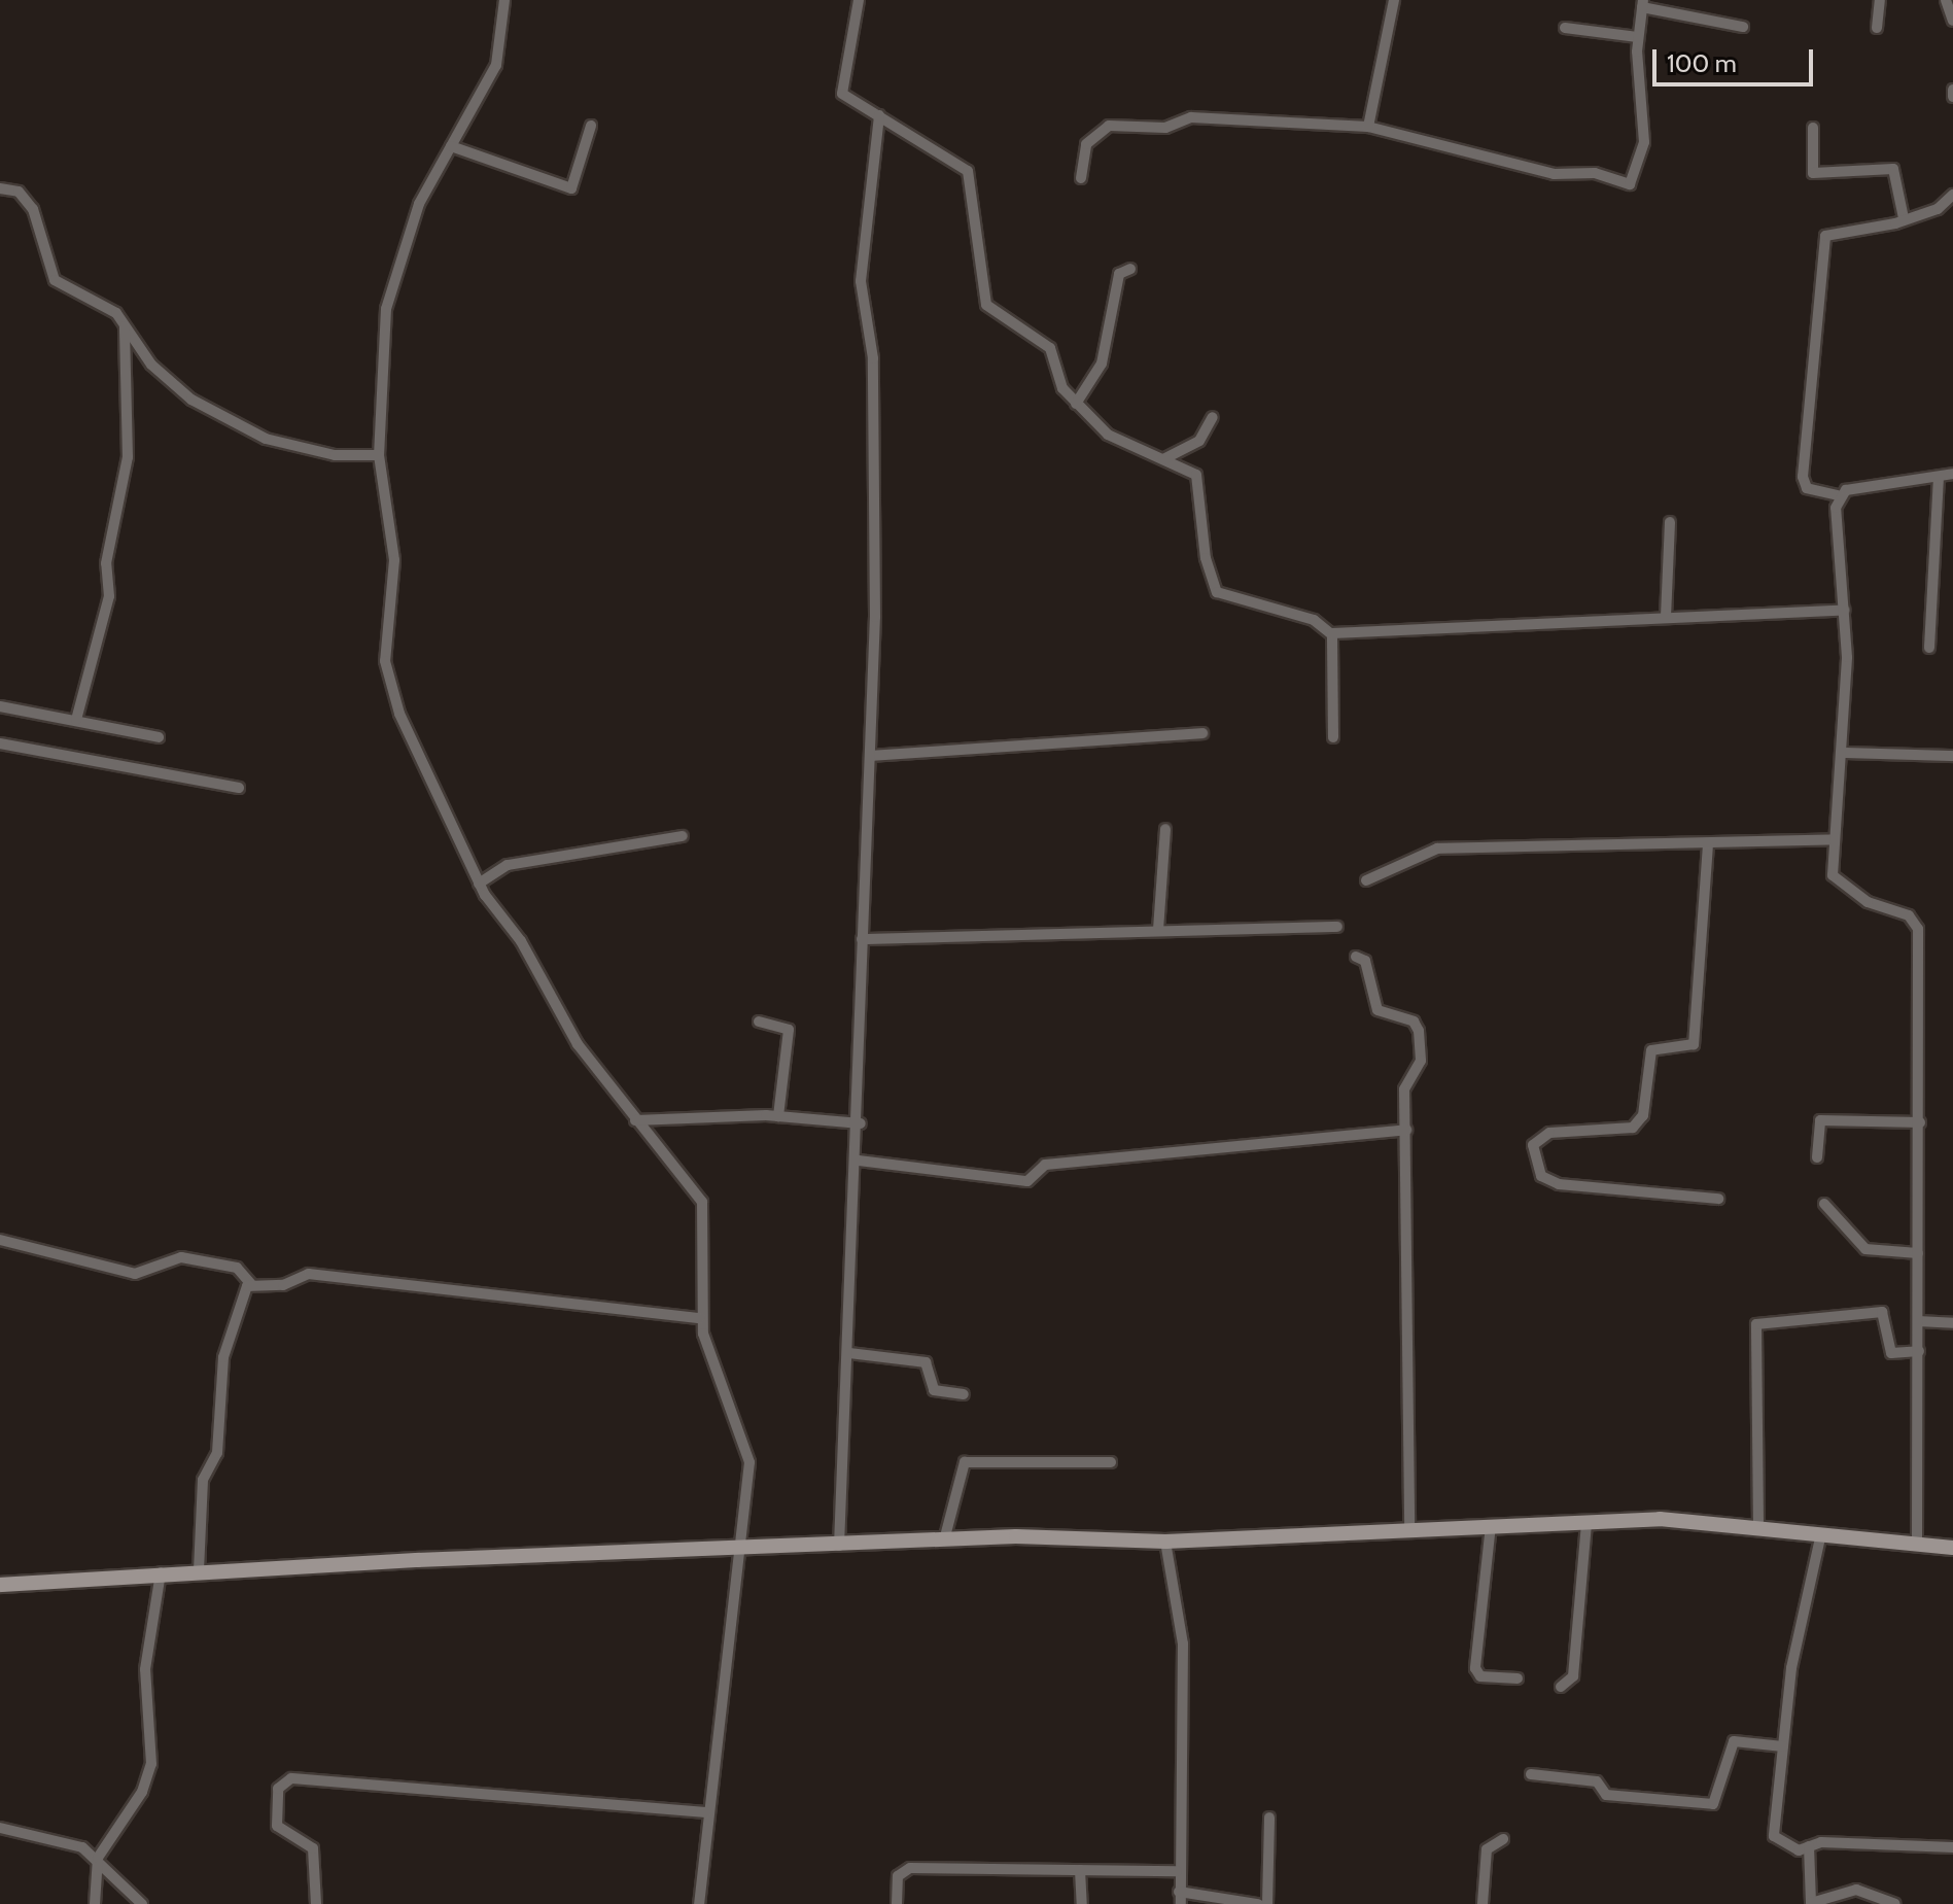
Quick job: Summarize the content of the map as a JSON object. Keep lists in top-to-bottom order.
{
  "scale_bar": "100 m"
}
